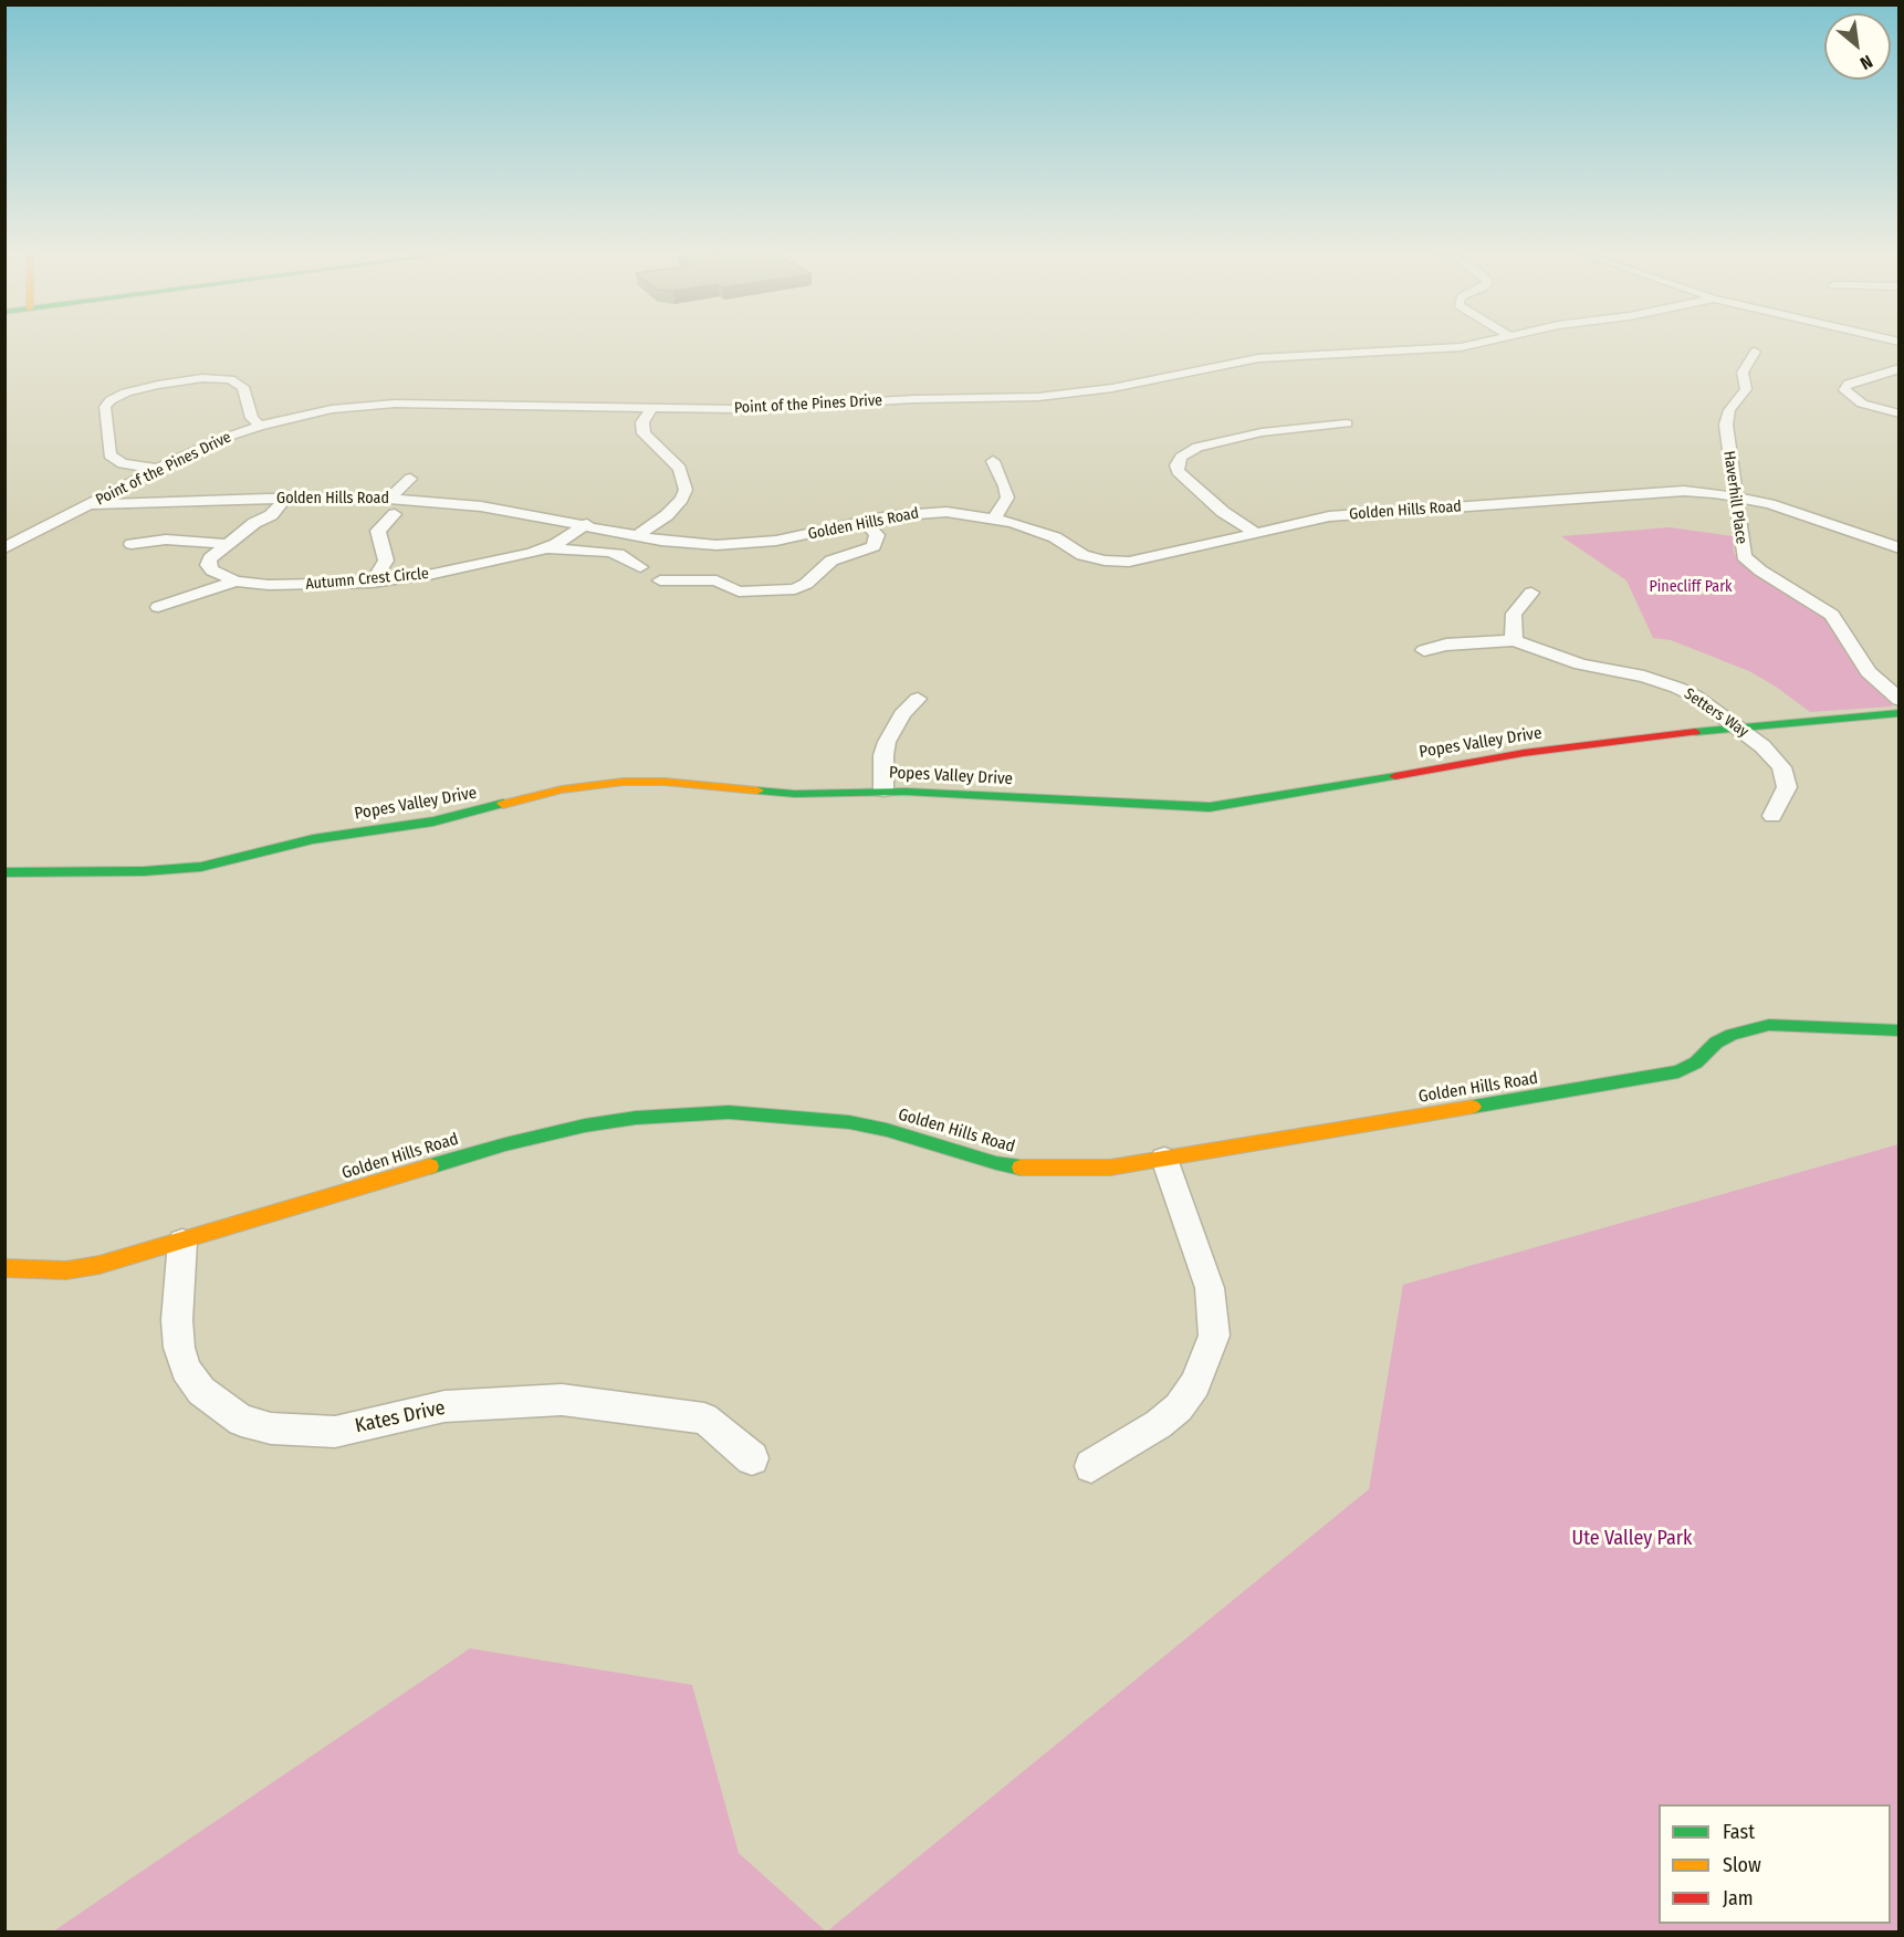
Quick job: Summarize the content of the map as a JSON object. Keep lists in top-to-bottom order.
{
  "streets": {
    "street": [
      "Point of the Pines Drive",
      "Haverhill Place",
      "Golden Hills Road",
      "Autumn Crest Circle",
      "Setters Way",
      "Popes Valley Drive",
      "Kates Drive"
    ]
  },
  "crossings": [
    ["Point of the Pines Drive", "Golden Hills Road"],
    ["Haverhill Place", "Golden Hills Road"],
    ["Golden Hills Road", "Autumn Crest Circle"],
    ["Golden Hills Road", "Kates Drive"],
    ["Setters Way", "Popes Valley Drive"]
  ],
  "parks": ["Pinecliff Park", "Ute Valley Park"],
  "legend": ["Fast", "Slow", "Jam"],
  "north": "bottom right"
}
